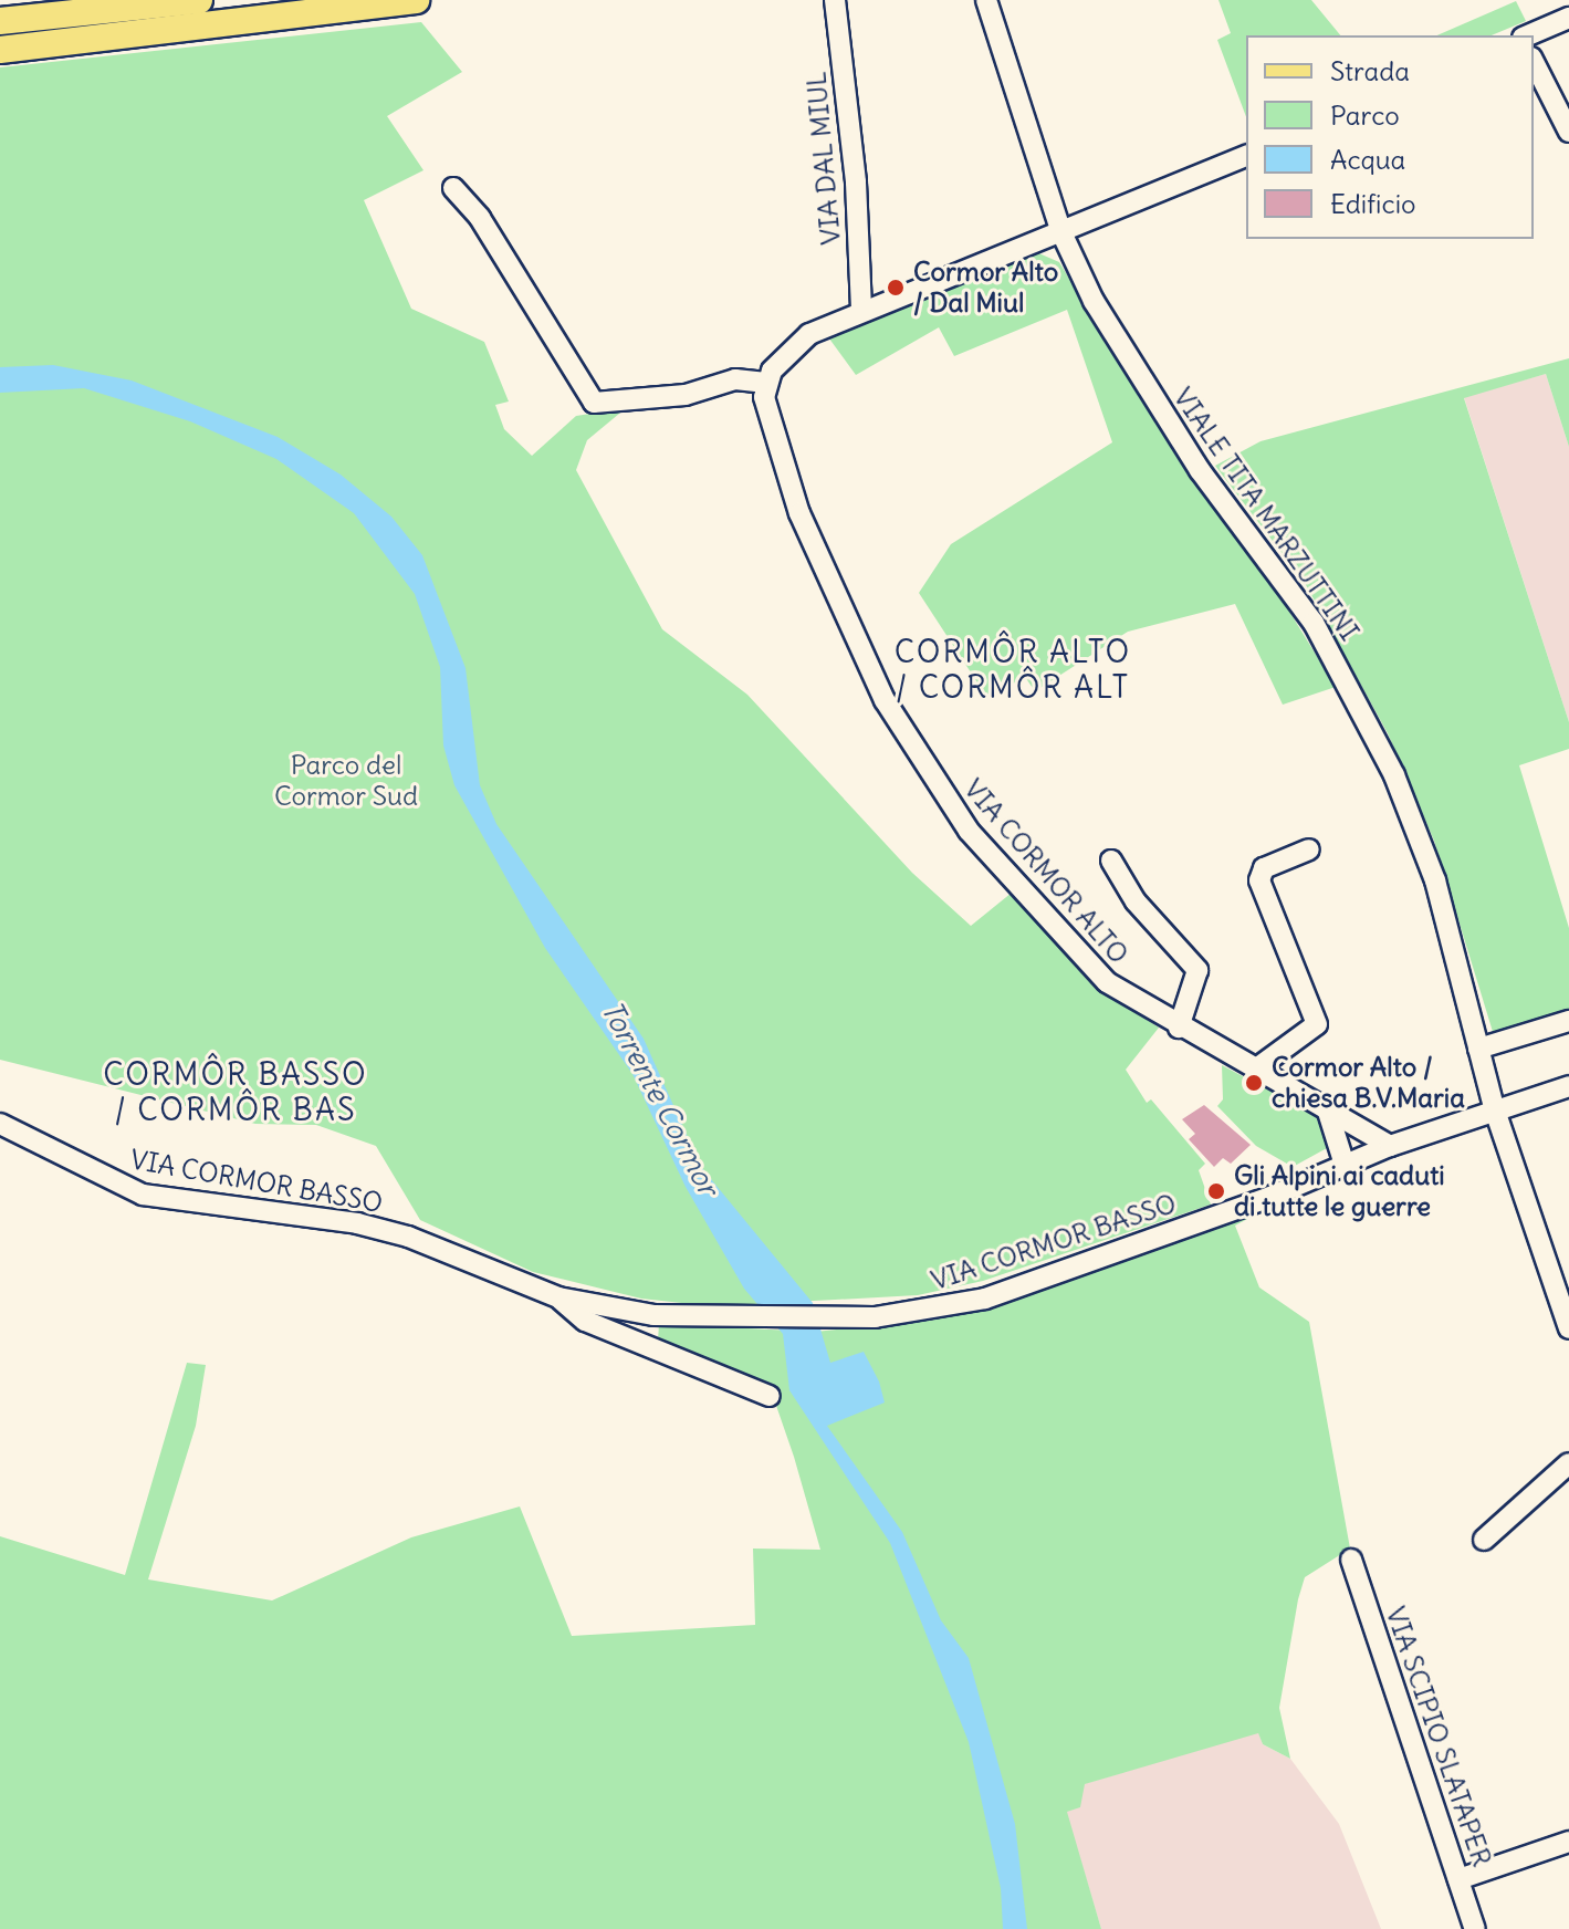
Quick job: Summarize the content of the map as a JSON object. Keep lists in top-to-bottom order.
{
  "streets": {
    "street": [
      "VIA DAL MIUL",
      "VIALE TITA MARZUTTINI",
      "VIA CORMOR ALTO",
      "VIA CORMOR BASSO",
      "VIA SCIPIO SLATAPER"
    ]
  },
  "districts": ["CORMÔR ALTO / CORMÔR ALT", "CORMÔR BASSO / CORMÔR BAS"],
  "water": ["Torrente Cormor"],
  "parks": ["Parco del Cormor Sud"],
  "places": ["Cormor Alto / Dal Miul", "Cormor Alto / chiesa B.V.Maria", "Gli Alpini ai caduti di tutte le guerre"],
  "legend": [
    "Strada",
    "Parco",
    "Acqua",
    "Edificio"
  ]
}
